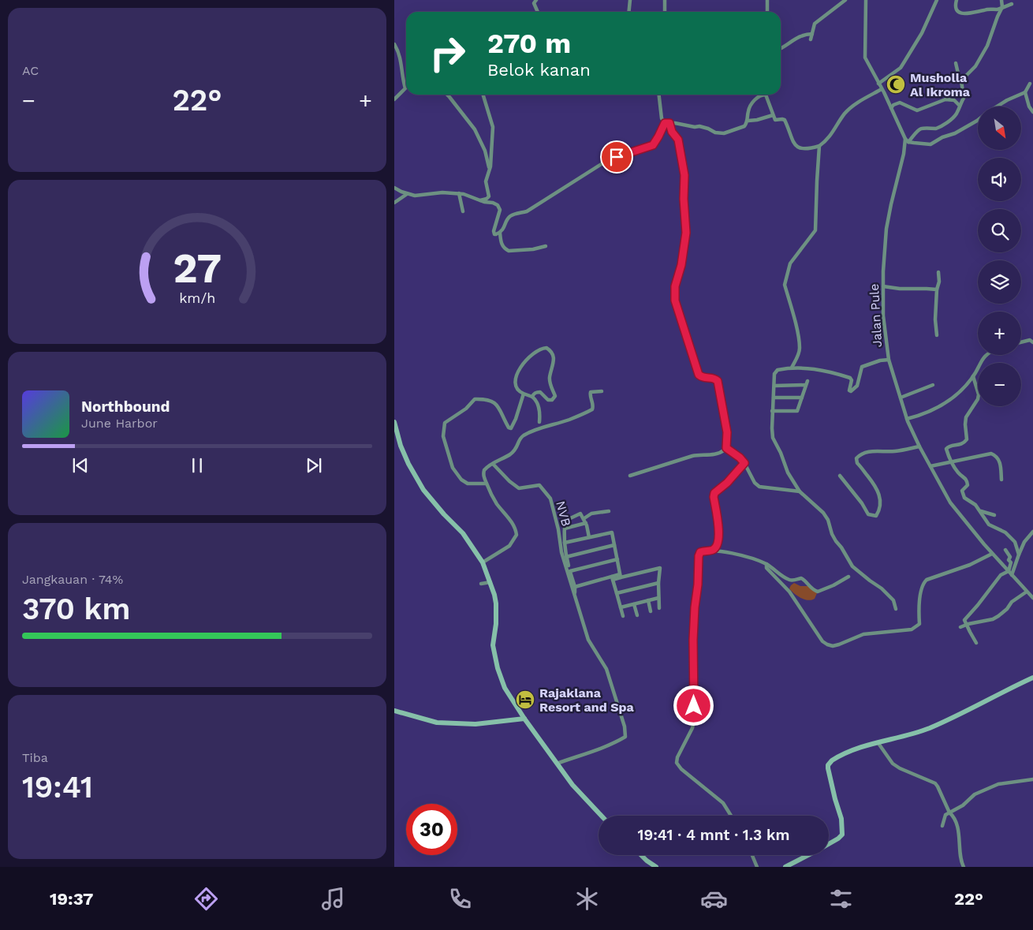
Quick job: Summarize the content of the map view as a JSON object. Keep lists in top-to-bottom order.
{
  "streets": {
    "street": ["Jalan Pule", "NVB"]
  },
  "places": {
    "mosque": ["Musholla Al Ikroma"],
    "hotel": ["Rajaklana Resort and Spa"]
  },
  "north": "bottom right",
  "page": {
    "tile": [
      "AC",
      ["Jangkauan · 74%", "370 km"],
      ["Tiba", "19:41"]
    ],
    "turn": ["270 m", "Belok kanan"],
    "heat": ["−", "22°", "+"],
    "map_buttons": ["+", "−"],
    "song": ["Northbound", "June Harbor"],
    "limit": "30",
    "trip": "19:41 · 4 mnt · 1.3 km",
    "tabs": ["19:37", "22°"],
    "gauge": ["27", "km/h"]
  }
}
